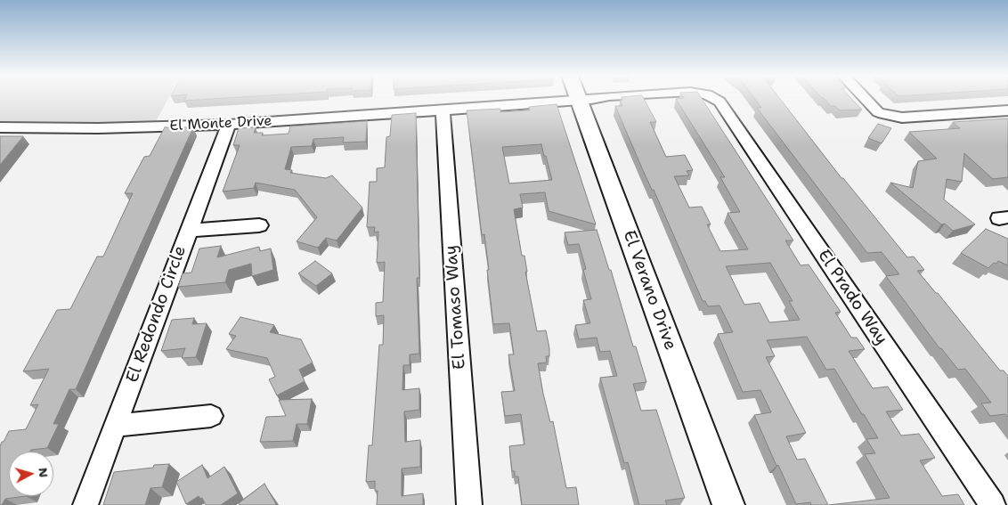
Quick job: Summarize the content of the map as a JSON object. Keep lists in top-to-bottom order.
{
  "streets": {
    "street": [
      "El Monte Drive",
      "El Verano Drive",
      "El Prado Way",
      "El Tomaso Way",
      "El Redondo Circle"
    ]
  },
  "crossings": [
    ["El Monte Drive", "El Verano Drive"],
    ["El Monte Drive", "El Tomaso Way"],
    ["El Monte Drive", "El Redondo Circle"]
  ],
  "north": "right"
}
